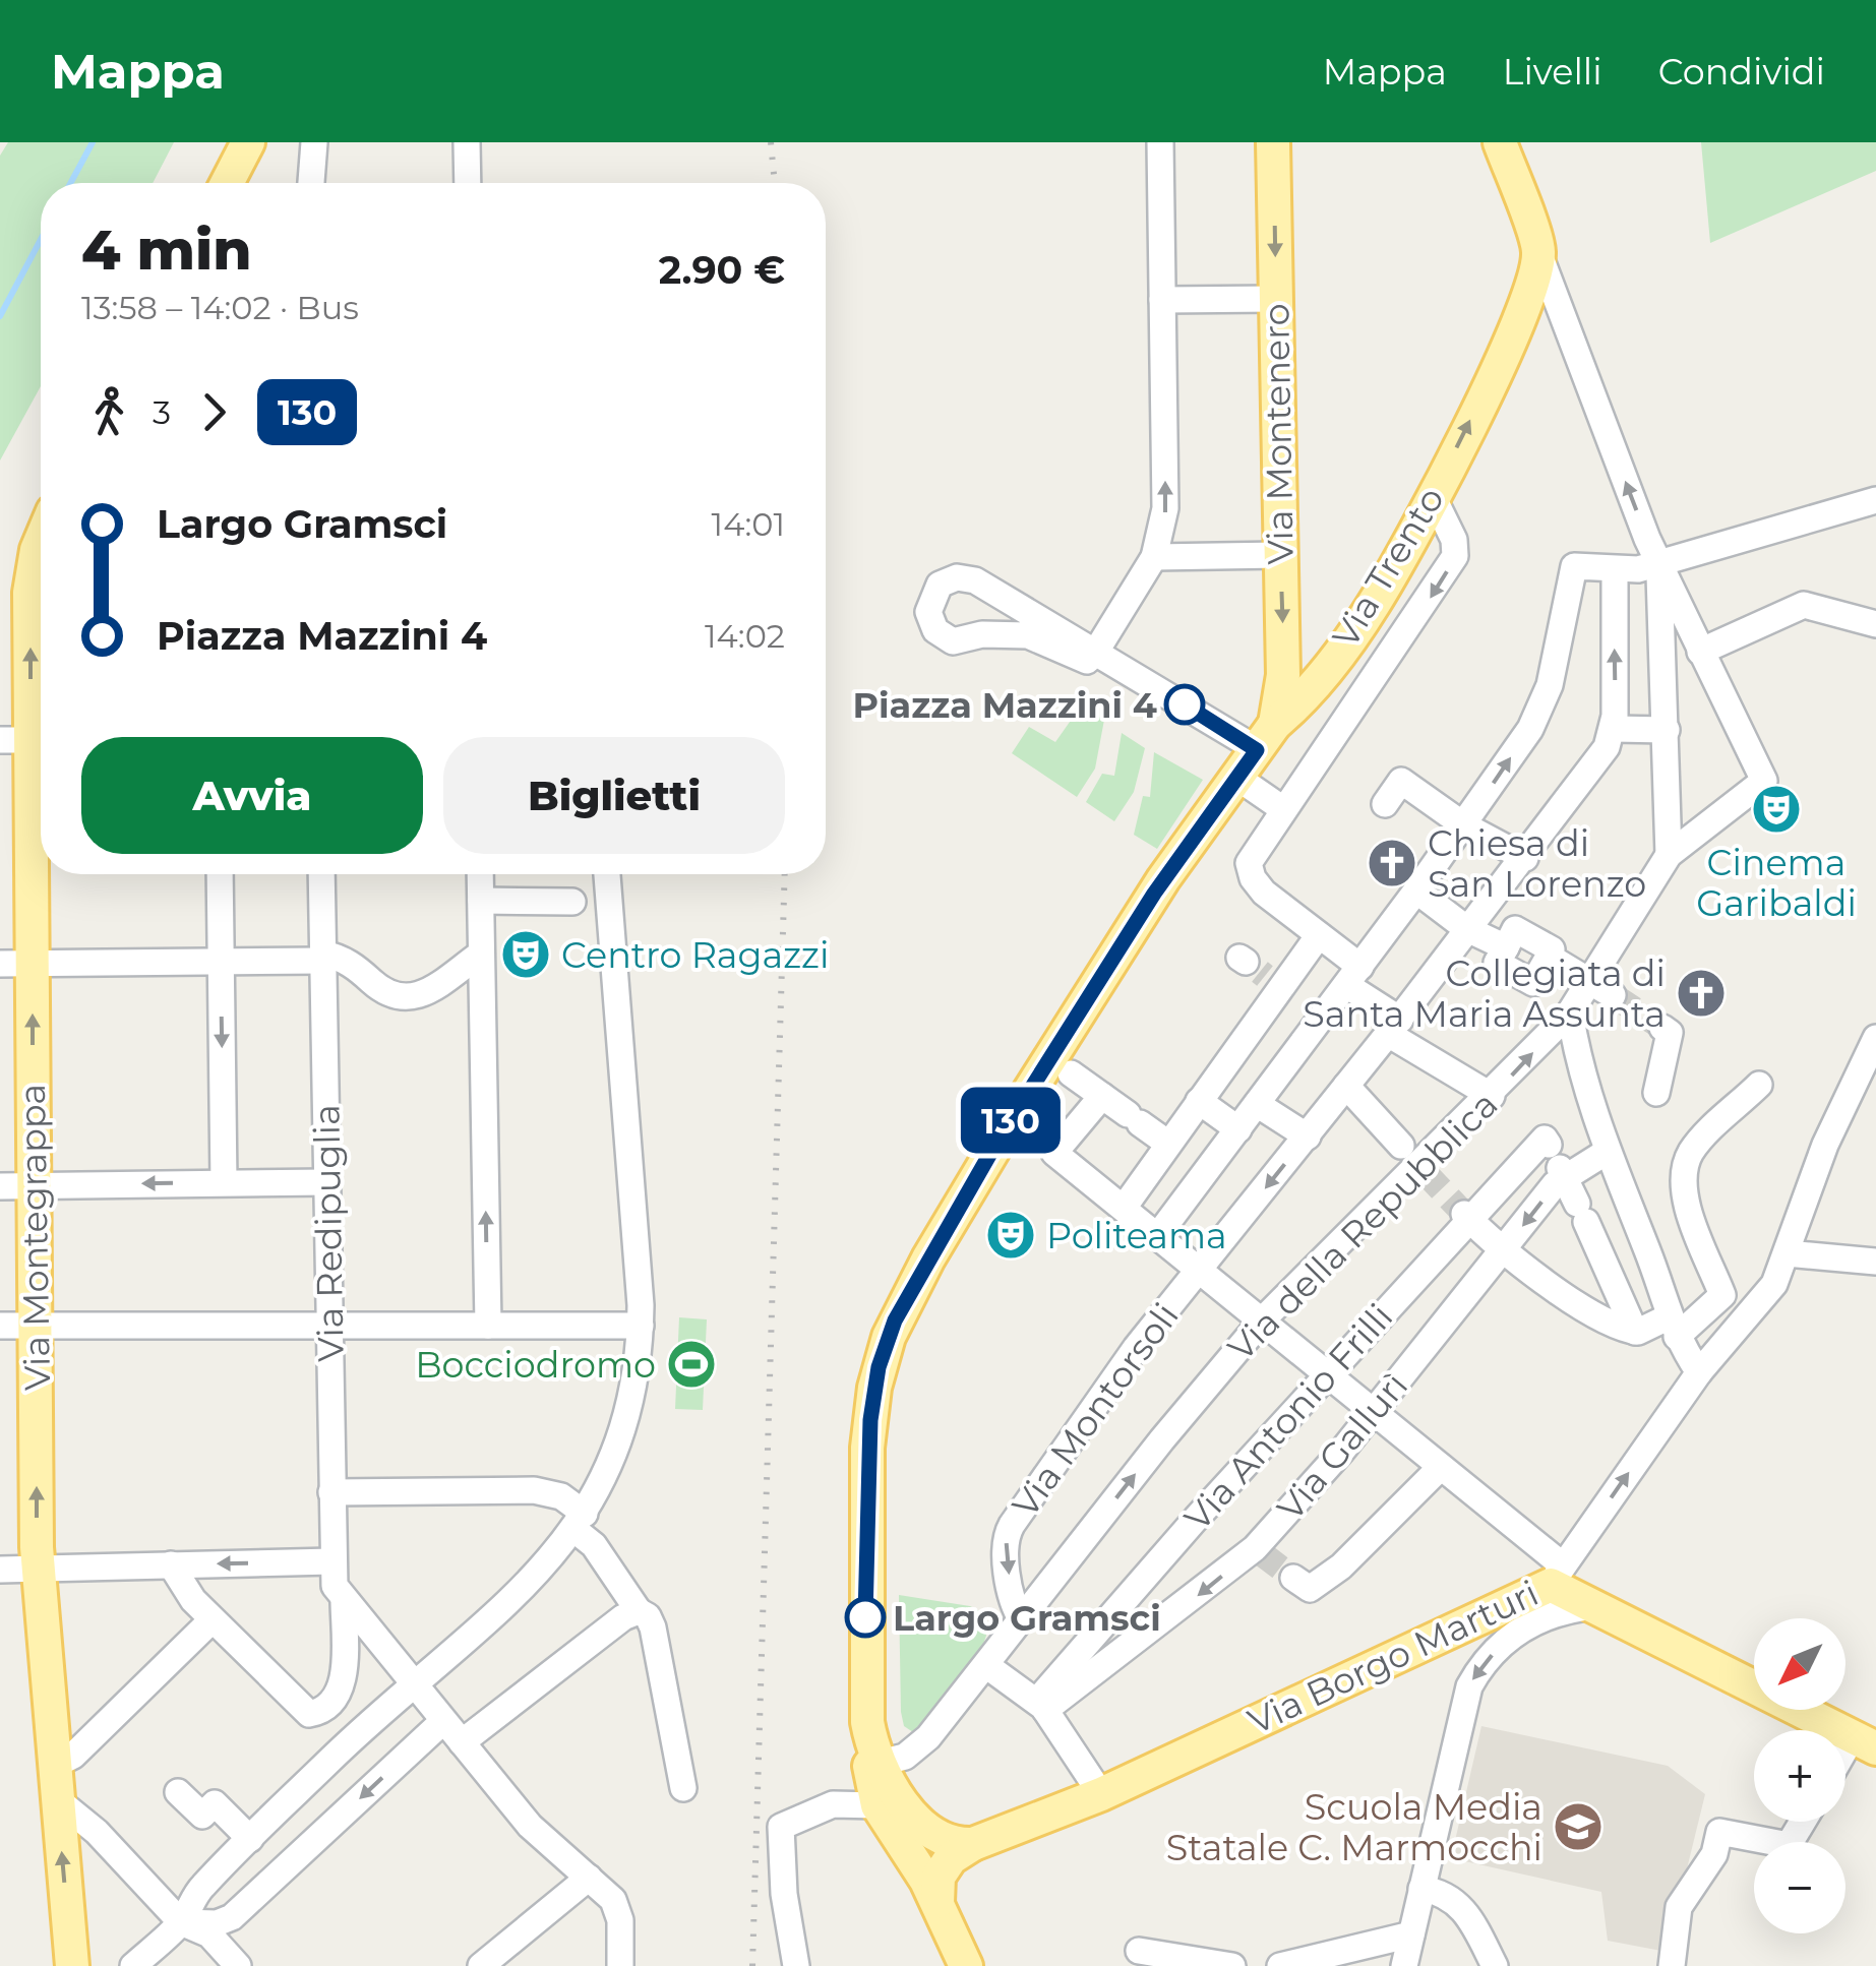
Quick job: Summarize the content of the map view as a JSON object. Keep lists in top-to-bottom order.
{
  "streets": {
    "main road": [
      "Via Montenero",
      "Via Trento",
      "Via Montegrappa",
      "Via Borgo Marturi"
    ],
    "street": [
      "Via della Repubblica",
      "Via Redipuglia",
      "Via Montorsoli",
      "Via Antonio Frilli",
      "Via Gallurì"
    ]
  },
  "crossings": [
    ["Via Montenero", "Via Trento"],
    ["Via Trento", "Via della Repubblica"],
    ["Via della Repubblica", "Via Montorsoli"],
    ["Via Antonio Frilli", "Via Gallurì"]
  ],
  "one_way": ["Via Montegrappa"],
  "places": {
    "other": ["Piazza Mazzini 4", "Largo Gramsci"],
    "theatre": ["Cinema Garibaldi", "Centro Ragazzi", "Politeama"],
    "church": ["Chiesa di San Lorenzo", "Collegiata di Santa Maria Assunta"],
    "sports": ["Bocciodromo"],
    "school or university": ["Scuola Media Statale C. Marmocchi"]
  },
  "lines": ["bus line 130"],
  "north": "bottom left",
  "page": {
    "header": "Mappa",
    "nav": ["Mappa", "Livelli", "Condividi"],
    "on_map": "130",
    "heading": ["4 min", "13:58 – 14:02 · Bus", "2.90 €"],
    "legs": ["3", "130"],
    "list": [
      {
        "name": "Largo Gramsci",
        "value": "14:01"
      },
      {
        "name": "Piazza Mazzini 4",
        "value": "14:02"
      }
    ],
    "buttons": ["Avvia", "Biglietti"],
    "map_buttons": ["+", "−"]
  }
}
